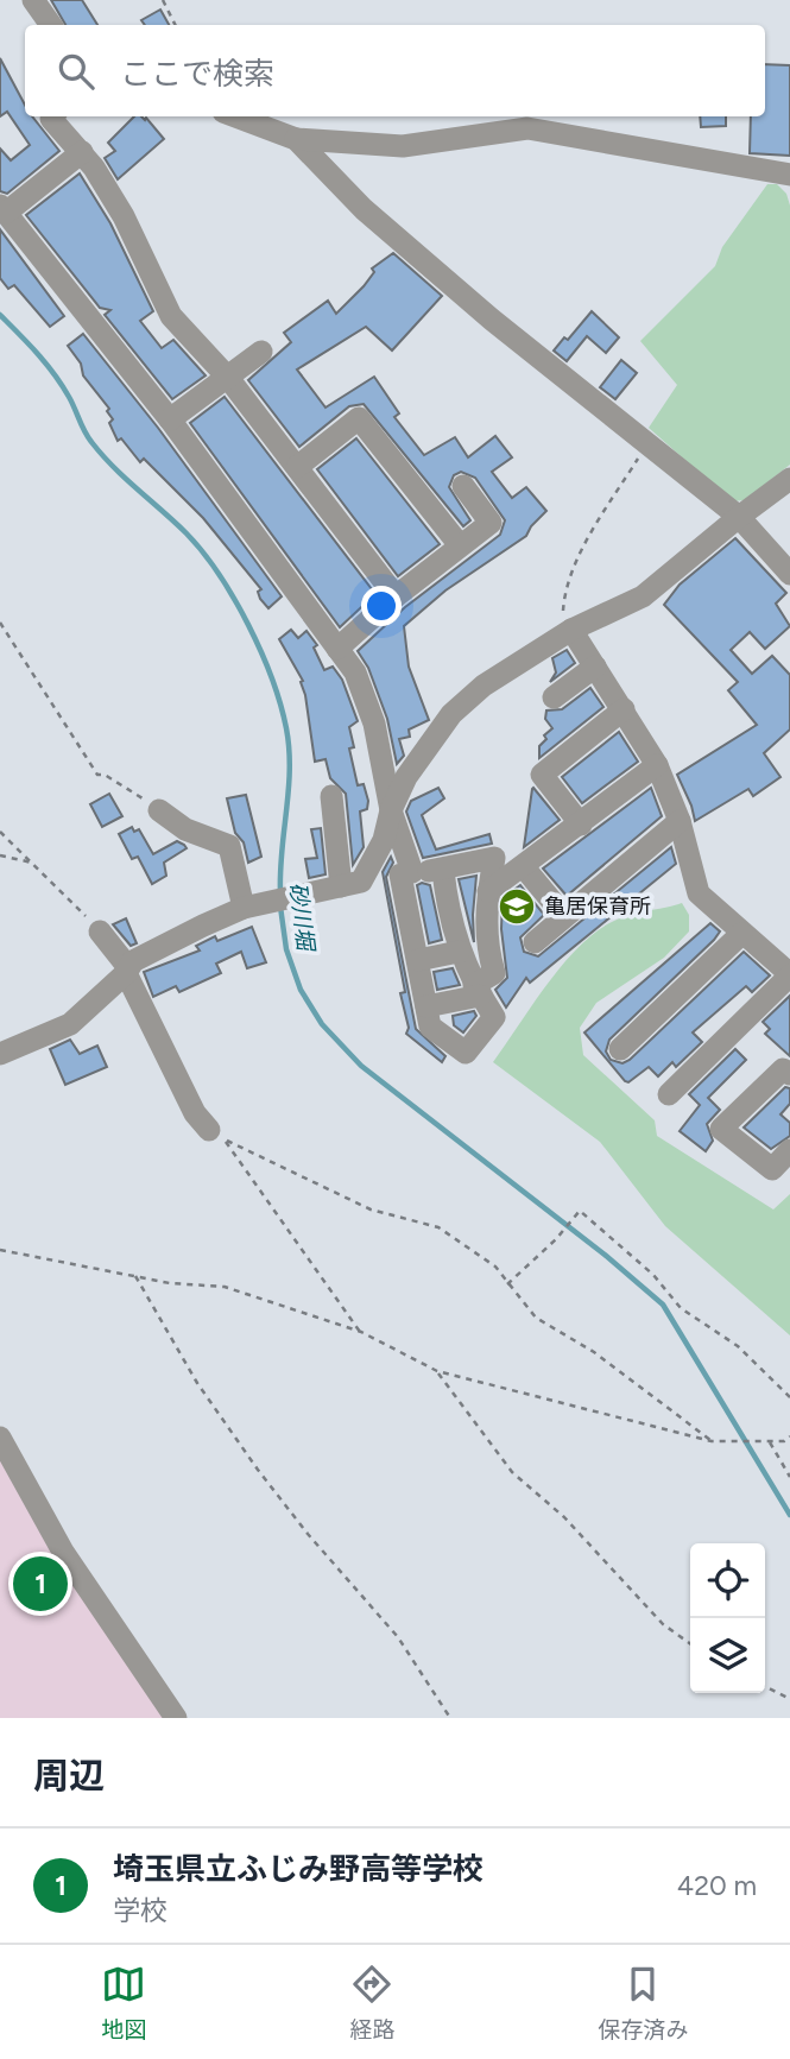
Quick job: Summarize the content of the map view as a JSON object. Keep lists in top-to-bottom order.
{
  "water": ["砂川堀"],
  "places": {
    "school or university": ["亀居保育所"]
  },
  "page": {
    "search": "ここで検索",
    "pins": "1",
    "heading": "周辺",
    "list": [
      {
        "mark": "1",
        "name": "埼玉県立ふじみ野高等学校",
        "note": "学校",
        "value": "420 m"
      }
    ],
    "nav": ["地図", "経路", "保存済み"]
  }
}
